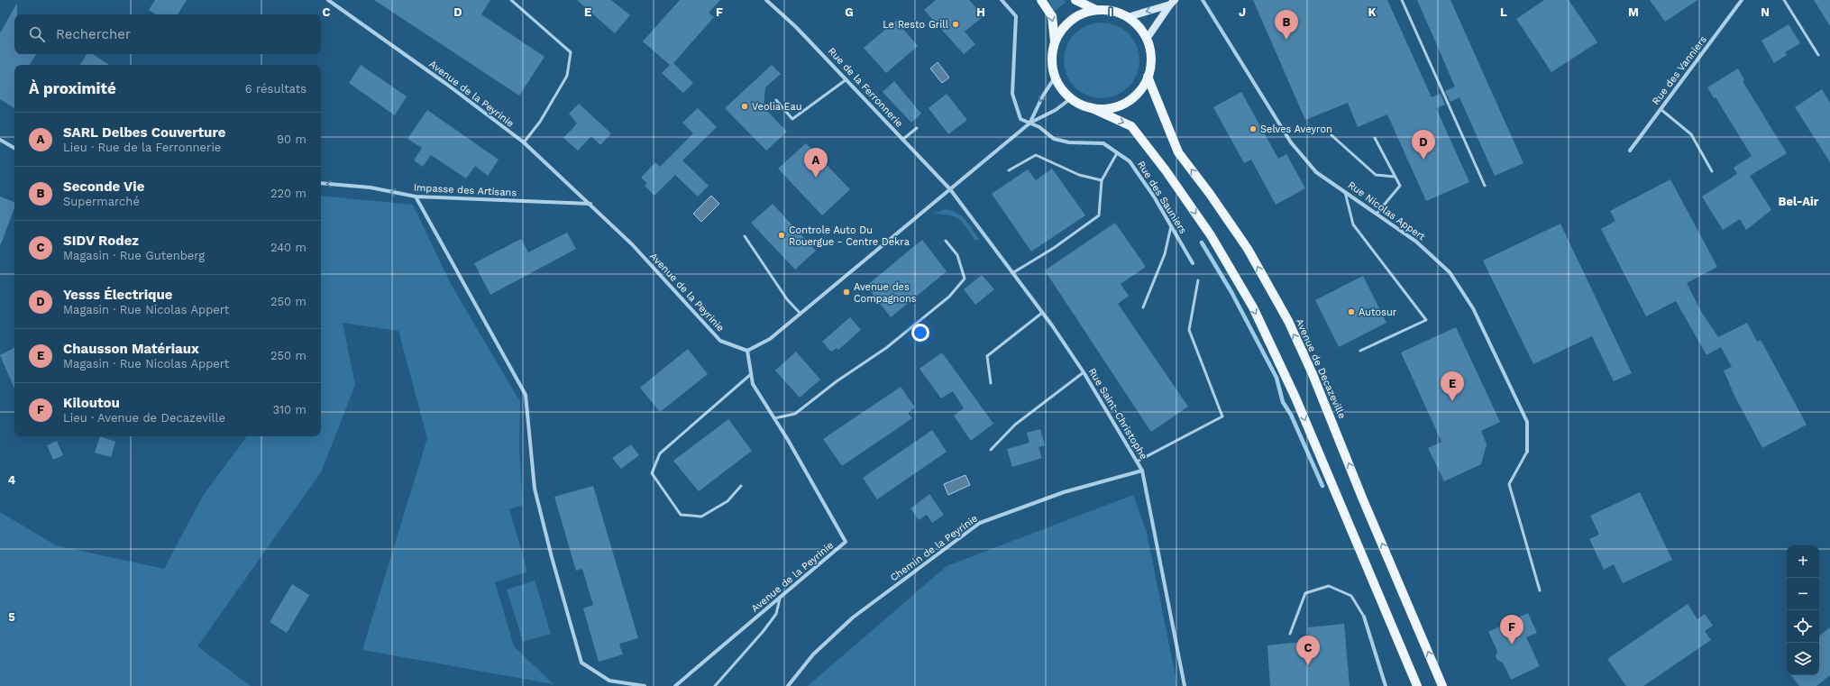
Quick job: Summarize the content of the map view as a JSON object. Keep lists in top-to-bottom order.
{
  "streets": {
    "main road": ["Avenue de Decazeville"],
    "street": [
      "Rue des Vanniers",
      "Rue de la Ferronnerie",
      "Avenue de la Peyrinie",
      "Impasse des Artisans",
      "Rue des Sauniers",
      "Rue Nicolas Appert",
      "Rue Saint-Christophe",
      "Chemin de la Peyrinie"
    ]
  },
  "crossings": [
    ["Rue de la Ferronnerie", "Rue Saint-Christophe"],
    ["Avenue de la Peyrinie", "Impasse des Artisans"],
    ["Rue Saint-Christophe", "Chemin de la Peyrinie"]
  ],
  "one_way": ["Impasse des Artisans"],
  "districts": ["Bel-Air"],
  "places": [
    "Le Resto Grill",
    "Veolia Eau",
    "Selves Aveyron",
    "Controle Auto Du Rouergue - Centre Dekra",
    "Avenue des Compagnons",
    "Autosur"
  ],
  "page": {
    "pins": [
      "B",
      "D",
      "A",
      "E",
      "F",
      "C"
    ],
    "search": "Rechercher",
    "heading": ["À proximité", "6 résultats"],
    "list": [
      {
        "mark": "A",
        "name": "SARL Delbes Couverture",
        "note": "Lieu · Rue de la Ferronnerie",
        "value": "90 m"
      },
      {
        "mark": "B",
        "name": "Seconde Vie",
        "note": "Supermarché",
        "value": "220 m"
      },
      {
        "mark": "C",
        "name": "SIDV Rodez",
        "note": "Magasin · Rue Gutenberg",
        "value": "240 m"
      },
      {
        "mark": "D",
        "name": "Yesss Électrique",
        "note": "Magasin · Rue Nicolas Appert",
        "value": "250 m"
      },
      {
        "mark": "E",
        "name": "Chausson Matériaux",
        "note": "Magasin · Rue Nicolas Appert",
        "value": "250 m"
      },
      {
        "mark": "F",
        "name": "Kiloutou",
        "note": "Lieu · Avenue de Decazeville",
        "value": "310 m"
      }
    ],
    "map_buttons": ["+", "−"]
  },
  "grid": {
    "columns": [
      "C",
      "D",
      "E",
      "F",
      "G",
      "H",
      "I",
      "J",
      "K",
      "L",
      "M",
      "N"
    ],
    "rows": ["4", "5"]
  }
}
